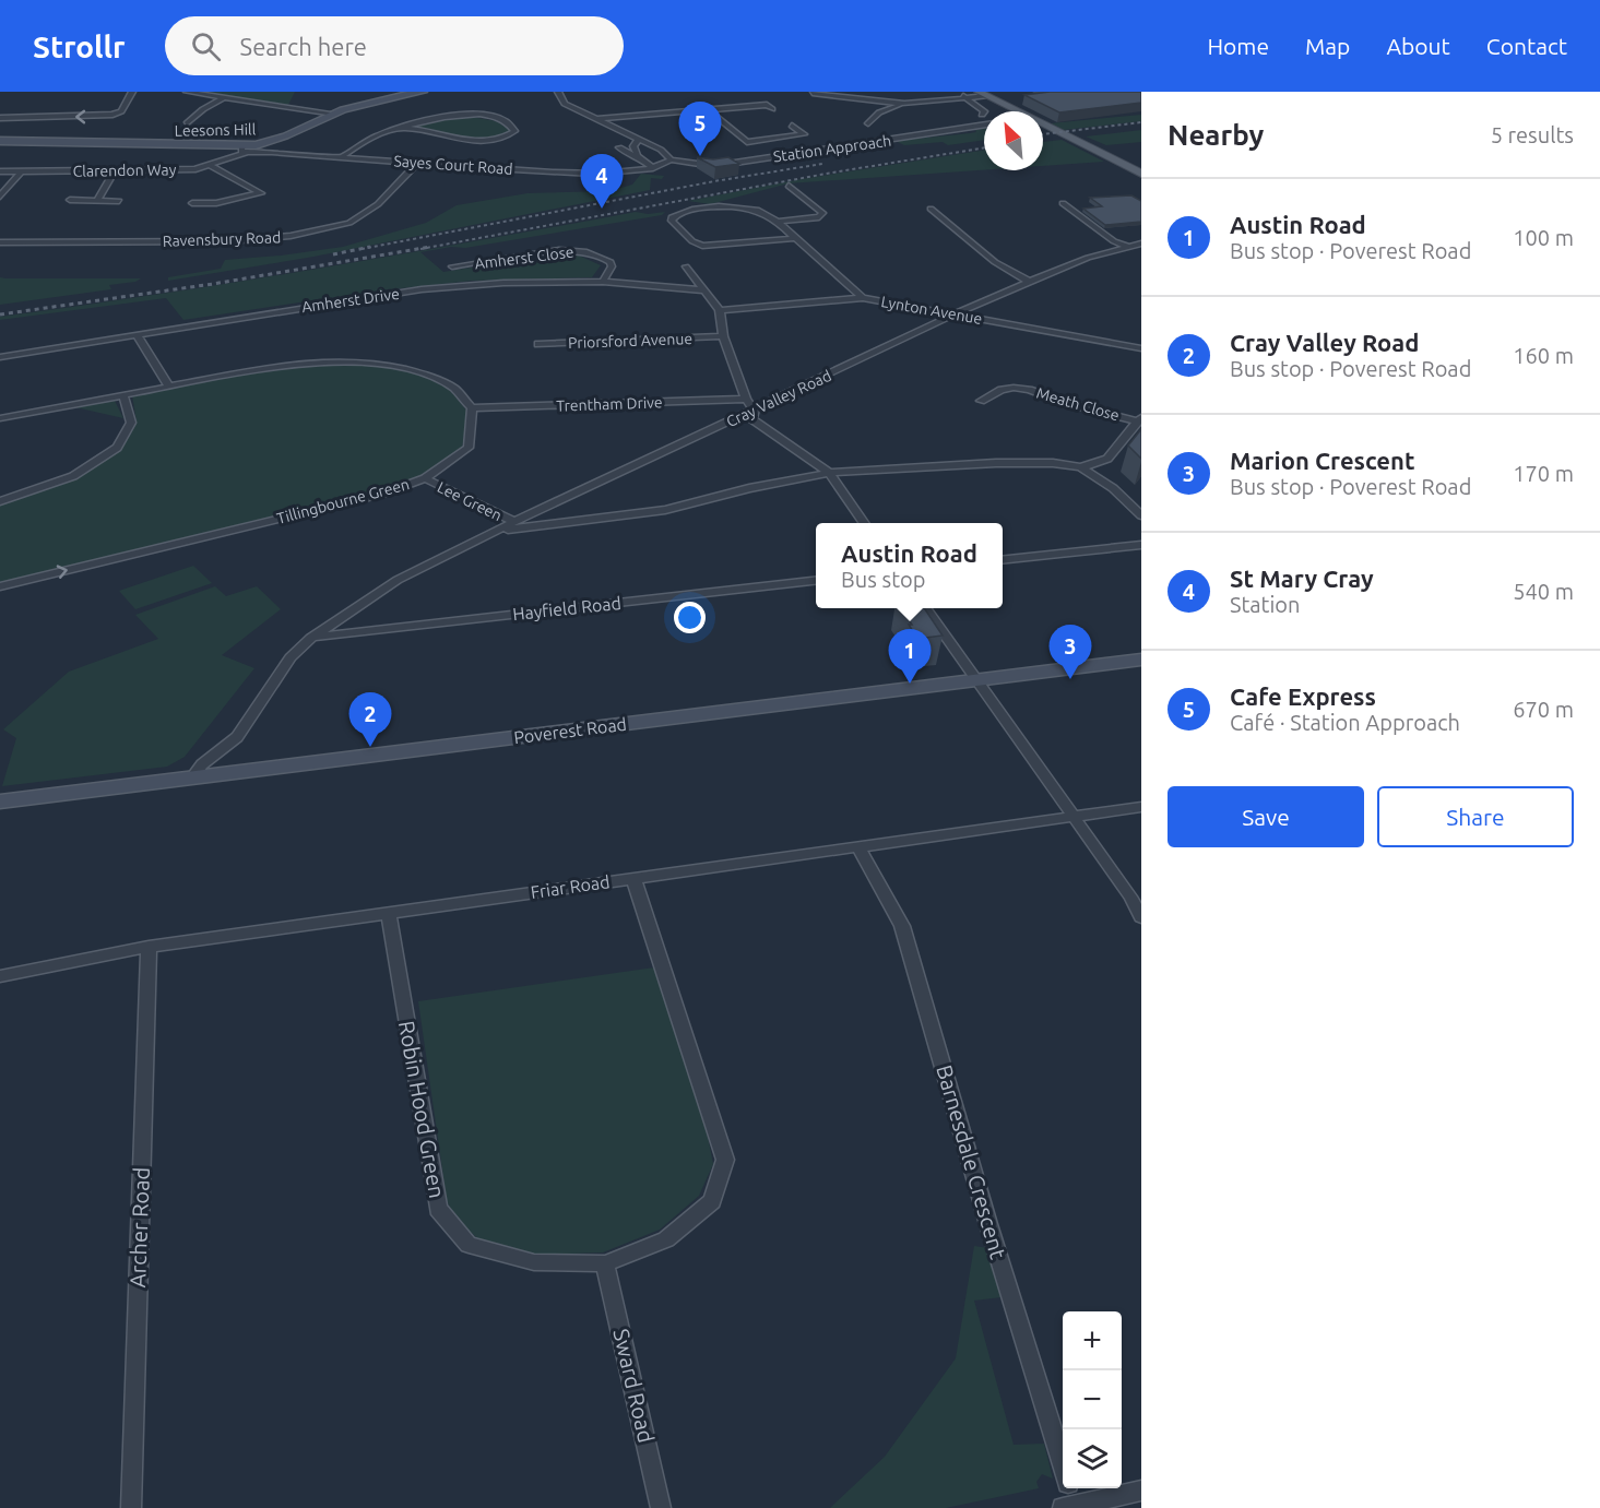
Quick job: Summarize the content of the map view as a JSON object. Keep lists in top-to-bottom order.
{
  "streets": {
    "street": [
      "Leesons Hill",
      "Station Approach",
      "Sayes Court Road",
      "Clarendon Way",
      "Ravensbury Road",
      "Amherst Close",
      "Amherst Drive",
      "Lynton Avenue",
      "Priorsford Avenue",
      "Cray Valley Road",
      "Trentham Drive",
      "Meath Close",
      "Tillingbourne Green",
      "Lee Green",
      "Hayfield Road",
      "Poverest Road",
      "Friar Road",
      "Robin Hood Green",
      "Barnesdale Crescent",
      "Archer Road",
      "Sward Road"
    ]
  },
  "crossings": [
    ["Leesons Hill", "Sayes Court Road"],
    ["Leesons Hill", "Clarendon Way"],
    ["Station Approach", "Sayes Court Road"],
    ["Sayes Court Road", "Clarendon Way"],
    ["Sayes Court Road", "Ravensbury Road"],
    ["Amherst Close", "Amherst Drive"],
    ["Lynton Avenue", "Cray Valley Road"],
    ["Cray Valley Road", "Lee Green"],
    ["Cray Valley Road", "Hayfield Road"],
    ["Cray Valley Road", "Poverest Road"],
    ["Trentham Drive", "Tillingbourne Green"],
    ["Tillingbourne Green", "Lee Green"],
    ["Friar Road", "Robin Hood Green"],
    ["Friar Road", "Barnesdale Crescent"],
    ["Friar Road", "Archer Road"],
    ["Robin Hood Green", "Sward Road"]
  ],
  "one_way": ["Tillingbourne Green"],
  "north": "top left",
  "page": {
    "header": "Strollr",
    "search": "Search here",
    "nav": [
      "Home",
      "Map",
      "About",
      "Contact"
    ],
    "heading": ["Nearby", "5 results"],
    "pins": [
      "5",
      "4",
      "3",
      "1",
      "2"
    ],
    "list": [
      {
        "mark": "1",
        "name": "Austin Road",
        "note": "Bus stop · Poverest Road",
        "value": "100 m"
      },
      {
        "mark": "2",
        "name": "Cray Valley Road",
        "note": "Bus stop · Poverest Road",
        "value": "160 m"
      },
      {
        "mark": "3",
        "name": "Marion Crescent",
        "note": "Bus stop · Poverest Road",
        "value": "170 m"
      },
      {
        "mark": "4",
        "name": "St Mary Cray",
        "note": "Station",
        "value": "540 m"
      },
      {
        "mark": "5",
        "name": "Cafe Express",
        "note": "Café · Station Approach",
        "value": "670 m"
      }
    ],
    "popup": ["Austin Road", "Bus stop"],
    "buttons": ["Save", "Share"],
    "map_buttons": ["+", "−"]
  }
}
